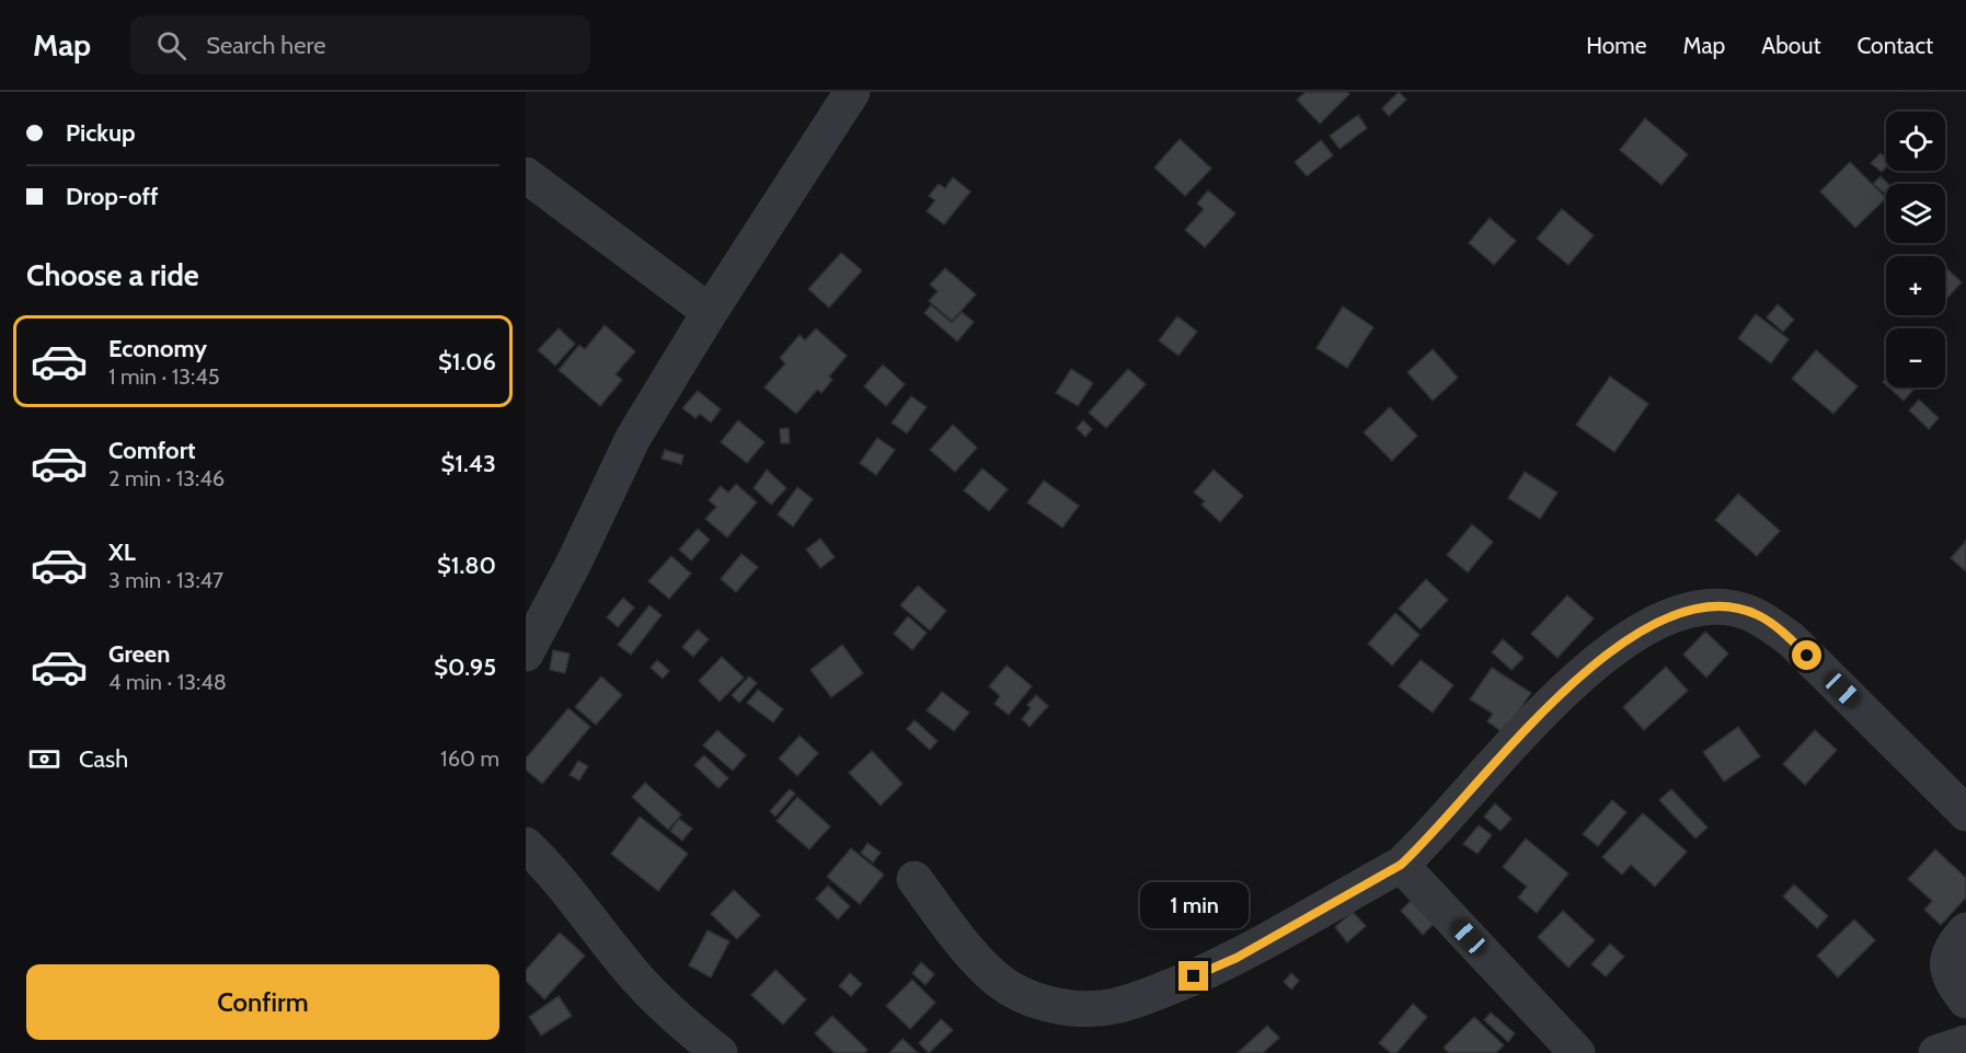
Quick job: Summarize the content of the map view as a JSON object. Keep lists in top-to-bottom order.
{
  "page": {
    "header": "Map",
    "search": "Search here",
    "nav": [
      "Home",
      "Map",
      "About",
      "Contact"
    ],
    "banner": ["Pickup", "Drop-off"],
    "map_buttons": ["+", "−"],
    "heading": "Choose a ride",
    "list": [
      {
        "name": "Economy",
        "note": "1 min · 13:45",
        "value": "$1.06"
      },
      {
        "name": "Comfort",
        "note": "2 min · 13:46",
        "value": "$1.43"
      },
      {
        "name": "XL",
        "note": "3 min · 13:47",
        "value": "$1.80"
      },
      {
        "name": "Green",
        "note": "4 min · 13:48",
        "value": "$0.95"
      }
    ],
    "pay": ["Cash", "160 m"],
    "bubble": "1 min",
    "buttons": "Confirm"
  }
}
